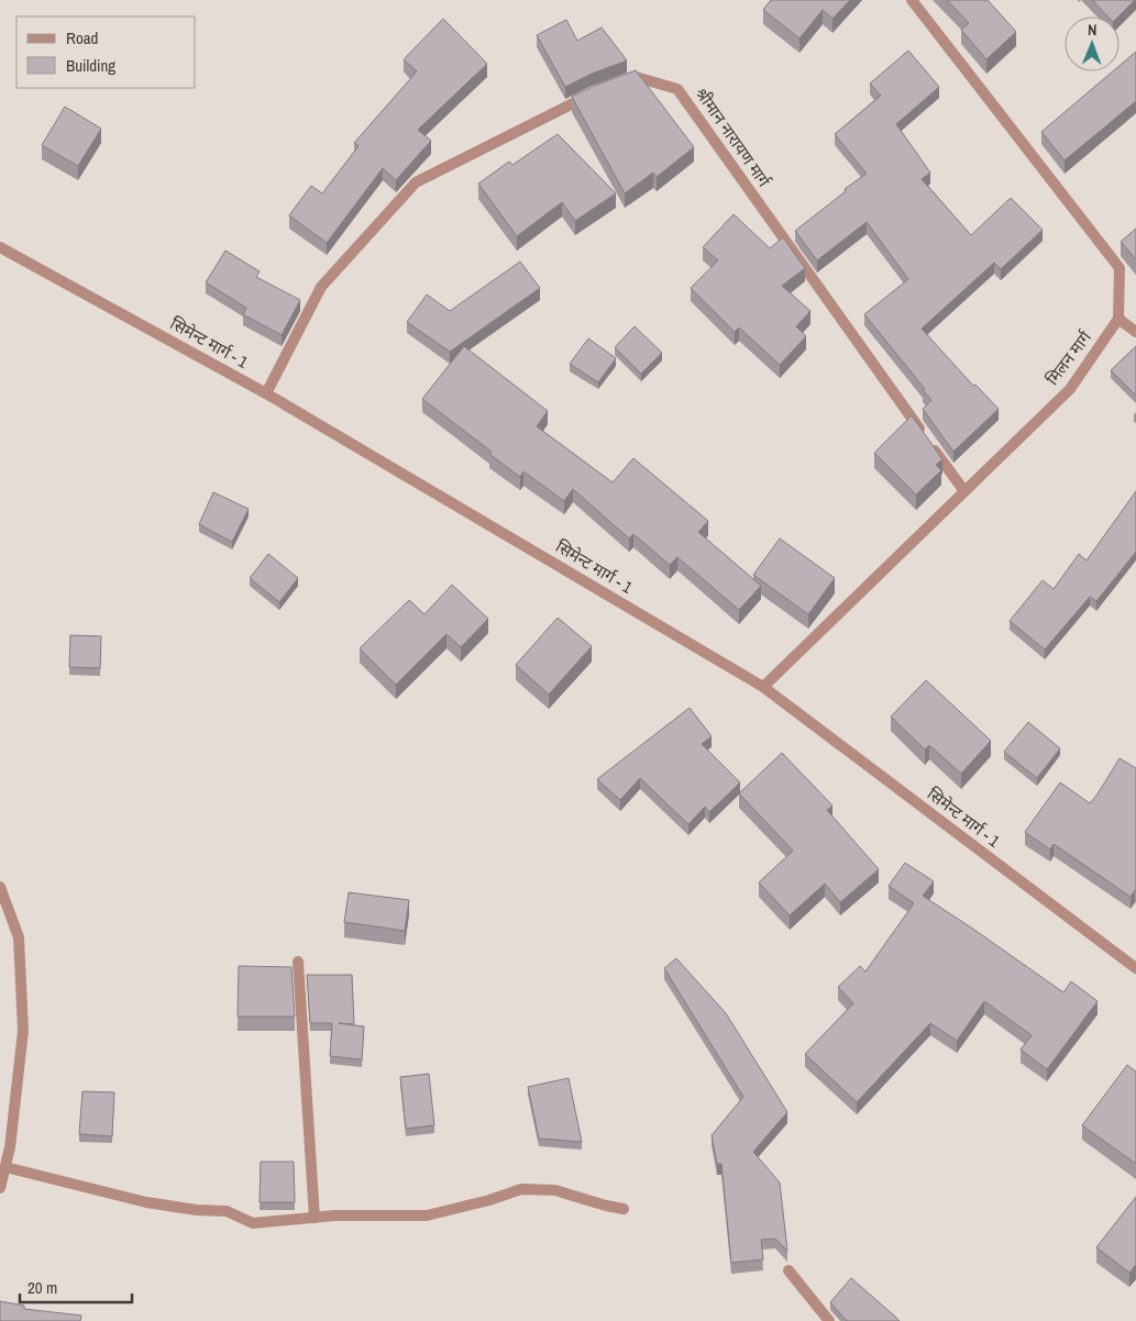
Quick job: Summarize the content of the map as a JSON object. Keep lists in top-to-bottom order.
{
  "streets": {
    "street": ["श्रीमान नारायण मार्ग", "सिमेन्ट मार्ग - 1", "मिलन मार्ग"]
  },
  "crossings": [
    ["श्रीमान नारायण मार्ग", "मिलन मार्ग"],
    ["सिमेन्ट मार्ग - 1", "मिलन मार्ग"]
  ],
  "legend": ["Road", "Building"],
  "scale_bar": "20 m",
  "north": "top"
}
